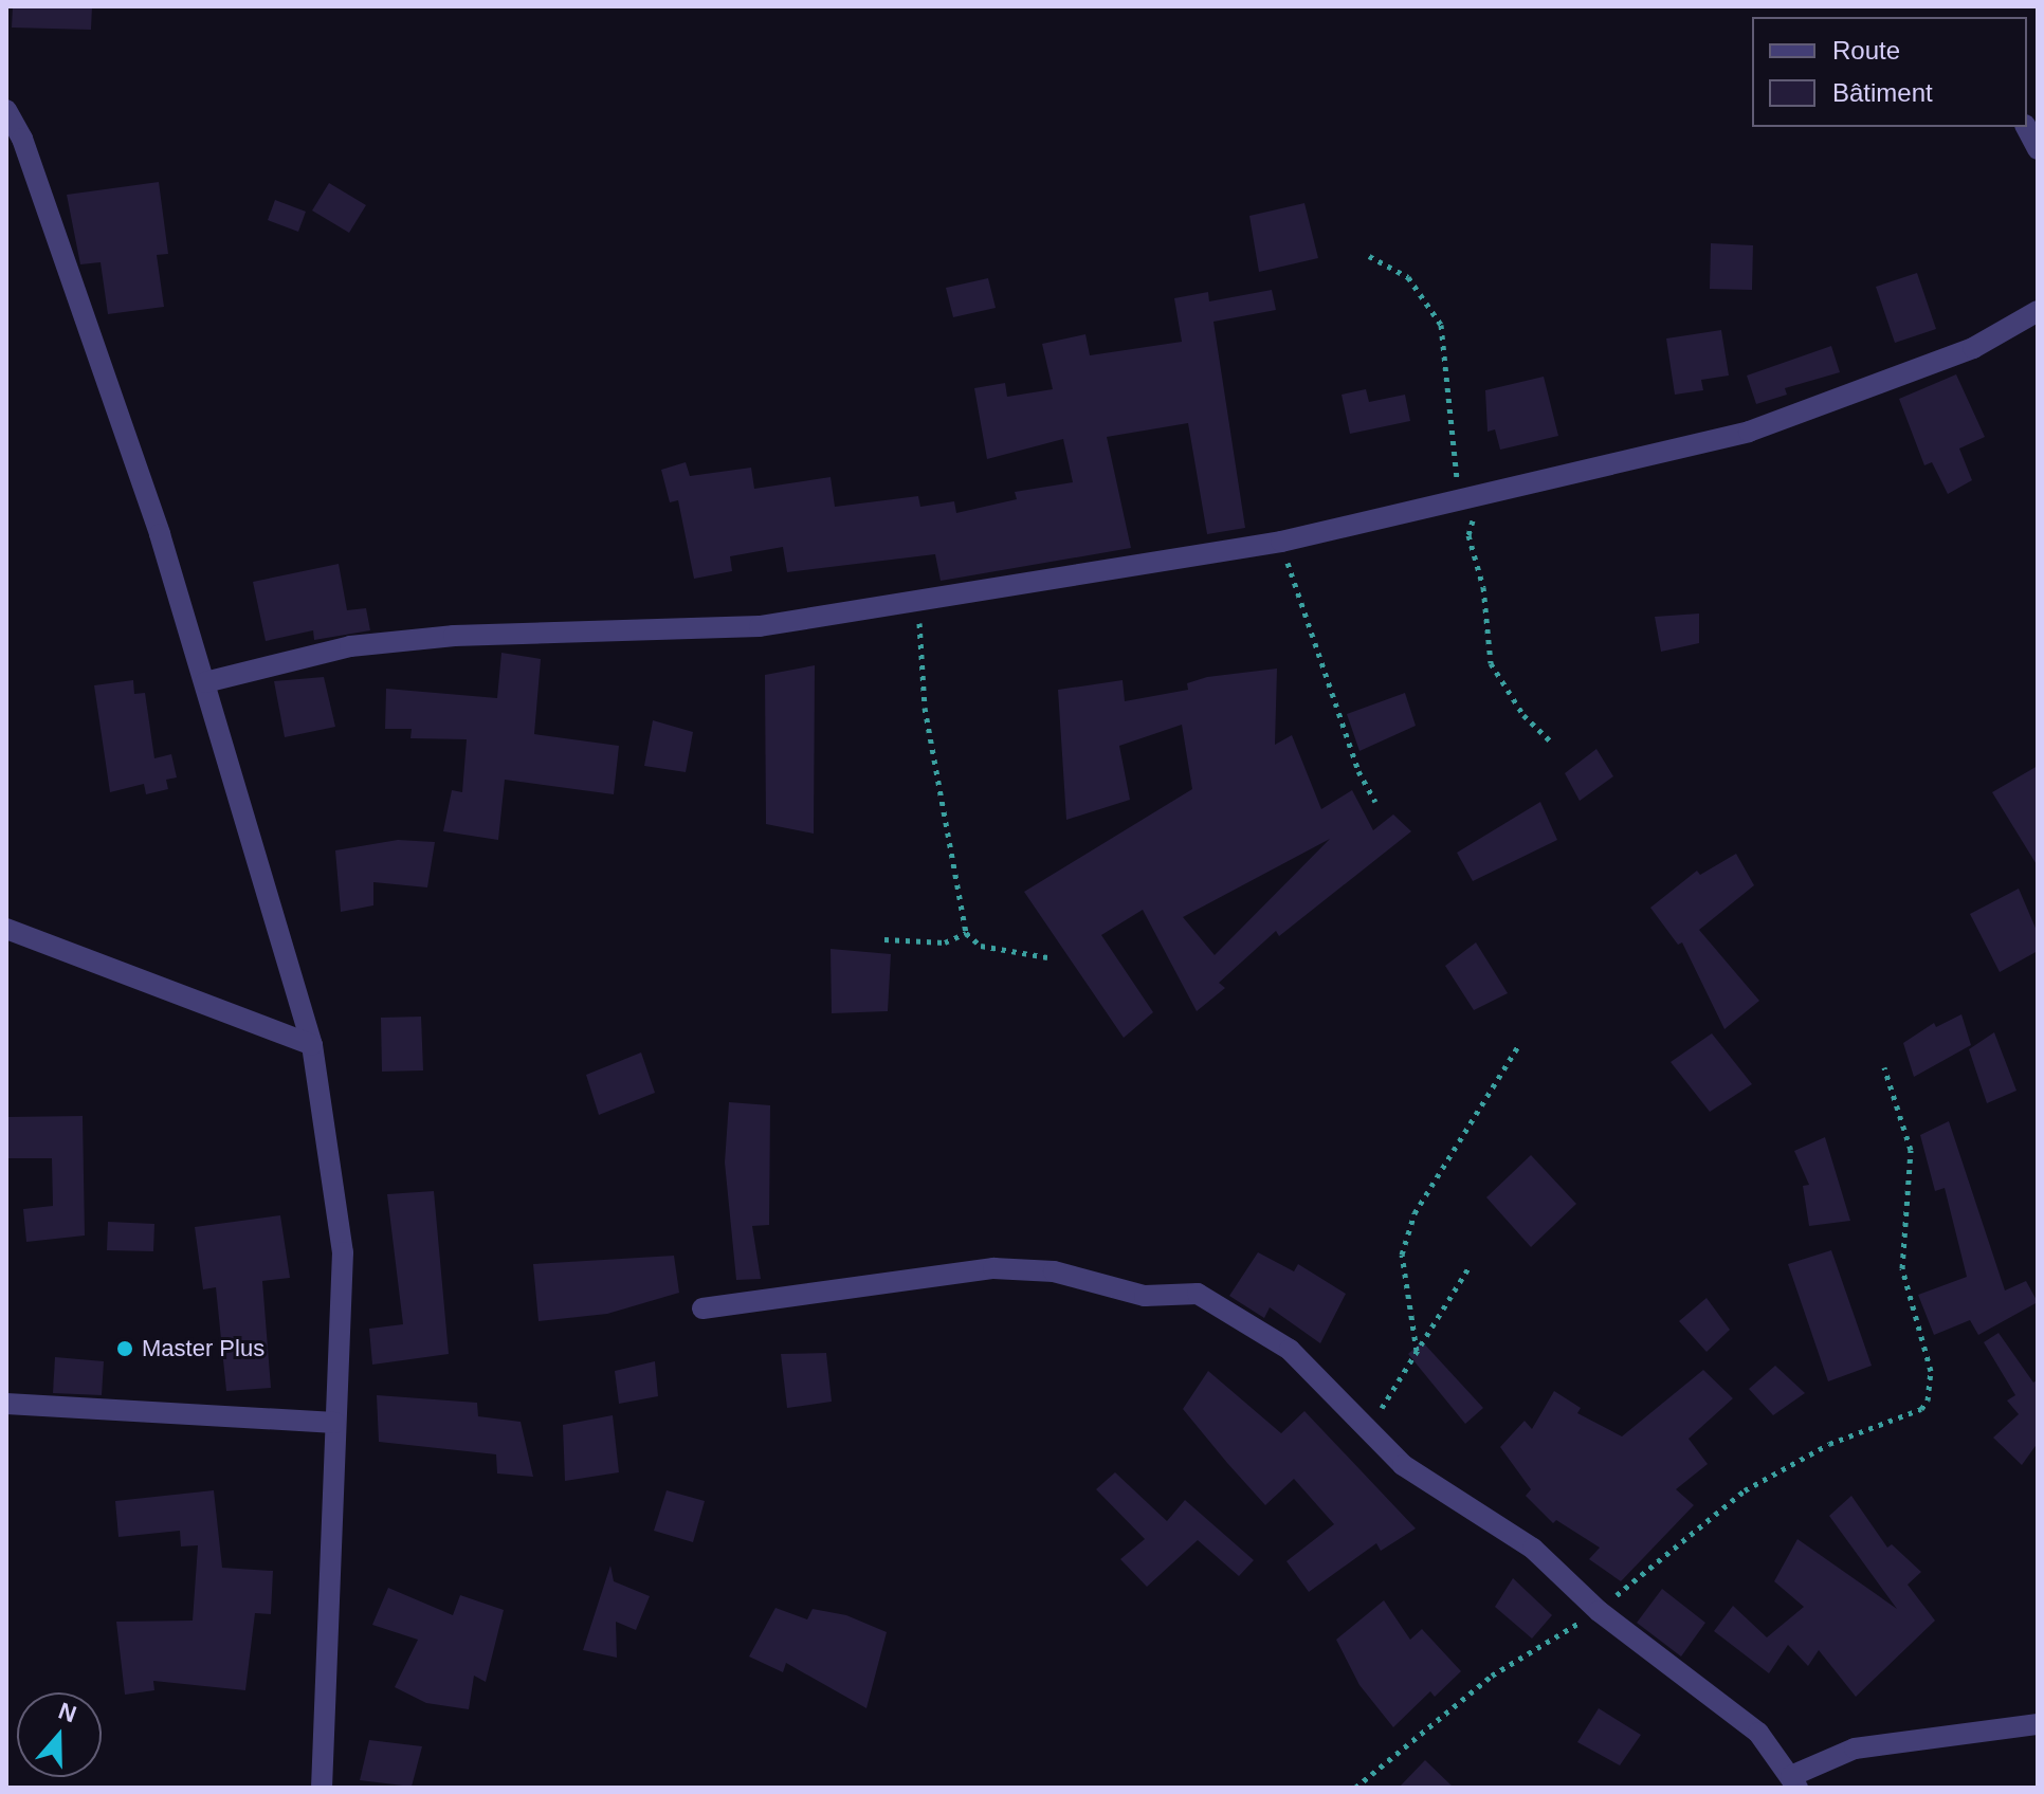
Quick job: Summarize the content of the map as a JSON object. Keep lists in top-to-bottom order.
{
  "places": ["Master Plus"],
  "legend": ["Route", "Bâtiment"],
  "north": "top"
}
